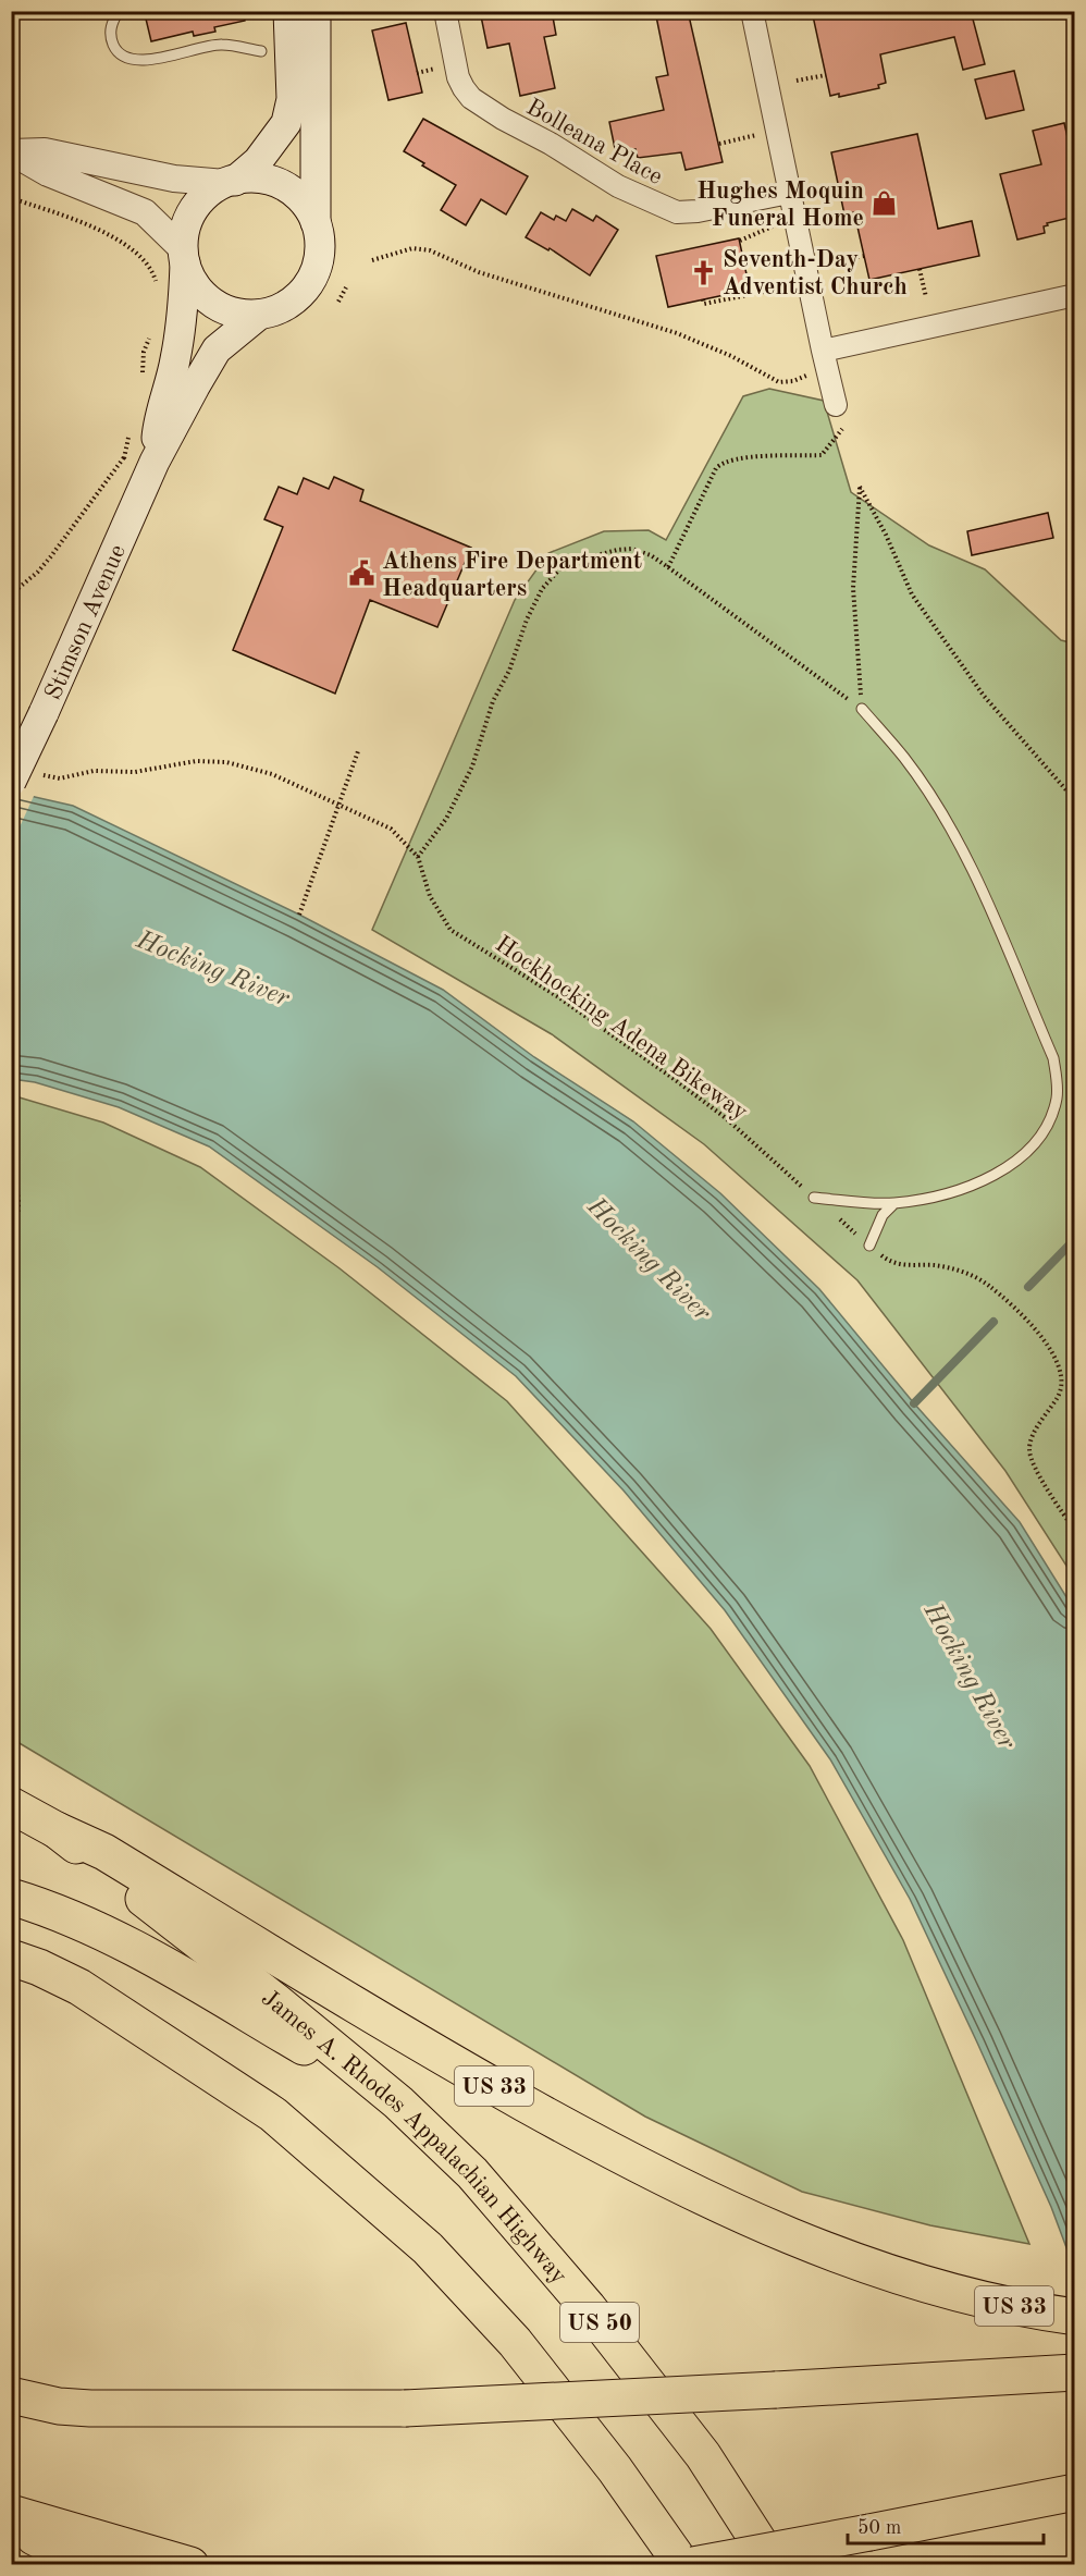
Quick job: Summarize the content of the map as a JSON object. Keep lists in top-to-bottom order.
{
  "streets": {
    "highway": ["US 33", "James A. Rhodes Appalachian Highway", "US 50"],
    "main road": ["Stimson Avenue"],
    "street": ["Bolleana Place"],
    "path": ["Hockhocking Adena Bikeway"]
  },
  "crossings": [
    ["US 33", "James A. Rhodes Appalachian Highway"]
  ],
  "water": ["Hocking River"],
  "places": {
    "shop": ["Hughes Moquin Funeral Home"],
    "church": ["Seventh-Day Adventist Church"],
    "public building": ["Athens Fire Department Headquarters"]
  },
  "scale_bar": "50 m"
}
